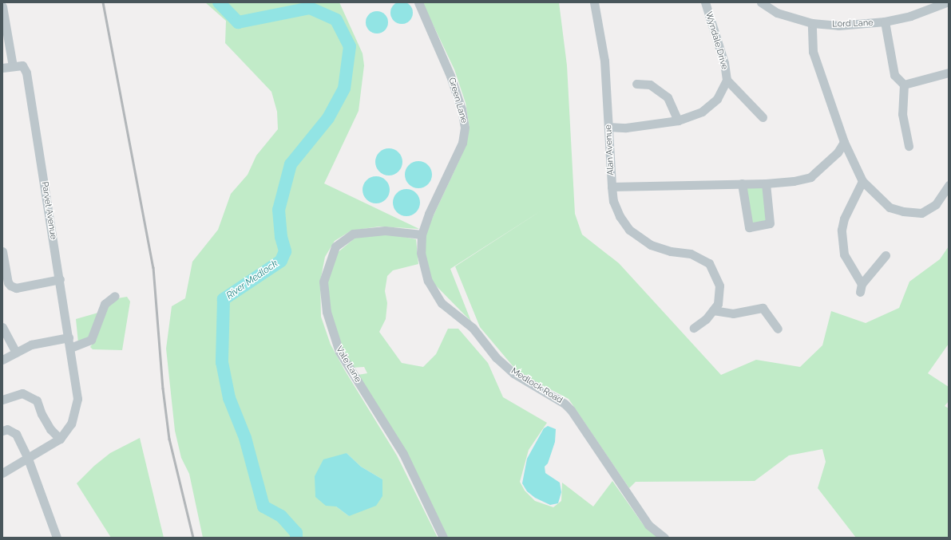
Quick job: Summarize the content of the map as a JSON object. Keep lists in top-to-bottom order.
{
  "streets": {
    "street": [
      "Lord Lane",
      "Wyndale Drive",
      "Green Lane",
      "Alan Avenue",
      "Parvet Avenue",
      "Vale Lane",
      "Medlock Road"
    ]
  },
  "crossings": [
    ["Wyndale Drive", "Alan Avenue"],
    ["Green Lane", "Vale Lane"],
    ["Green Lane", "Medlock Road"],
    ["Vale Lane", "Medlock Road"]
  ],
  "water": ["River Medlock"]
}
